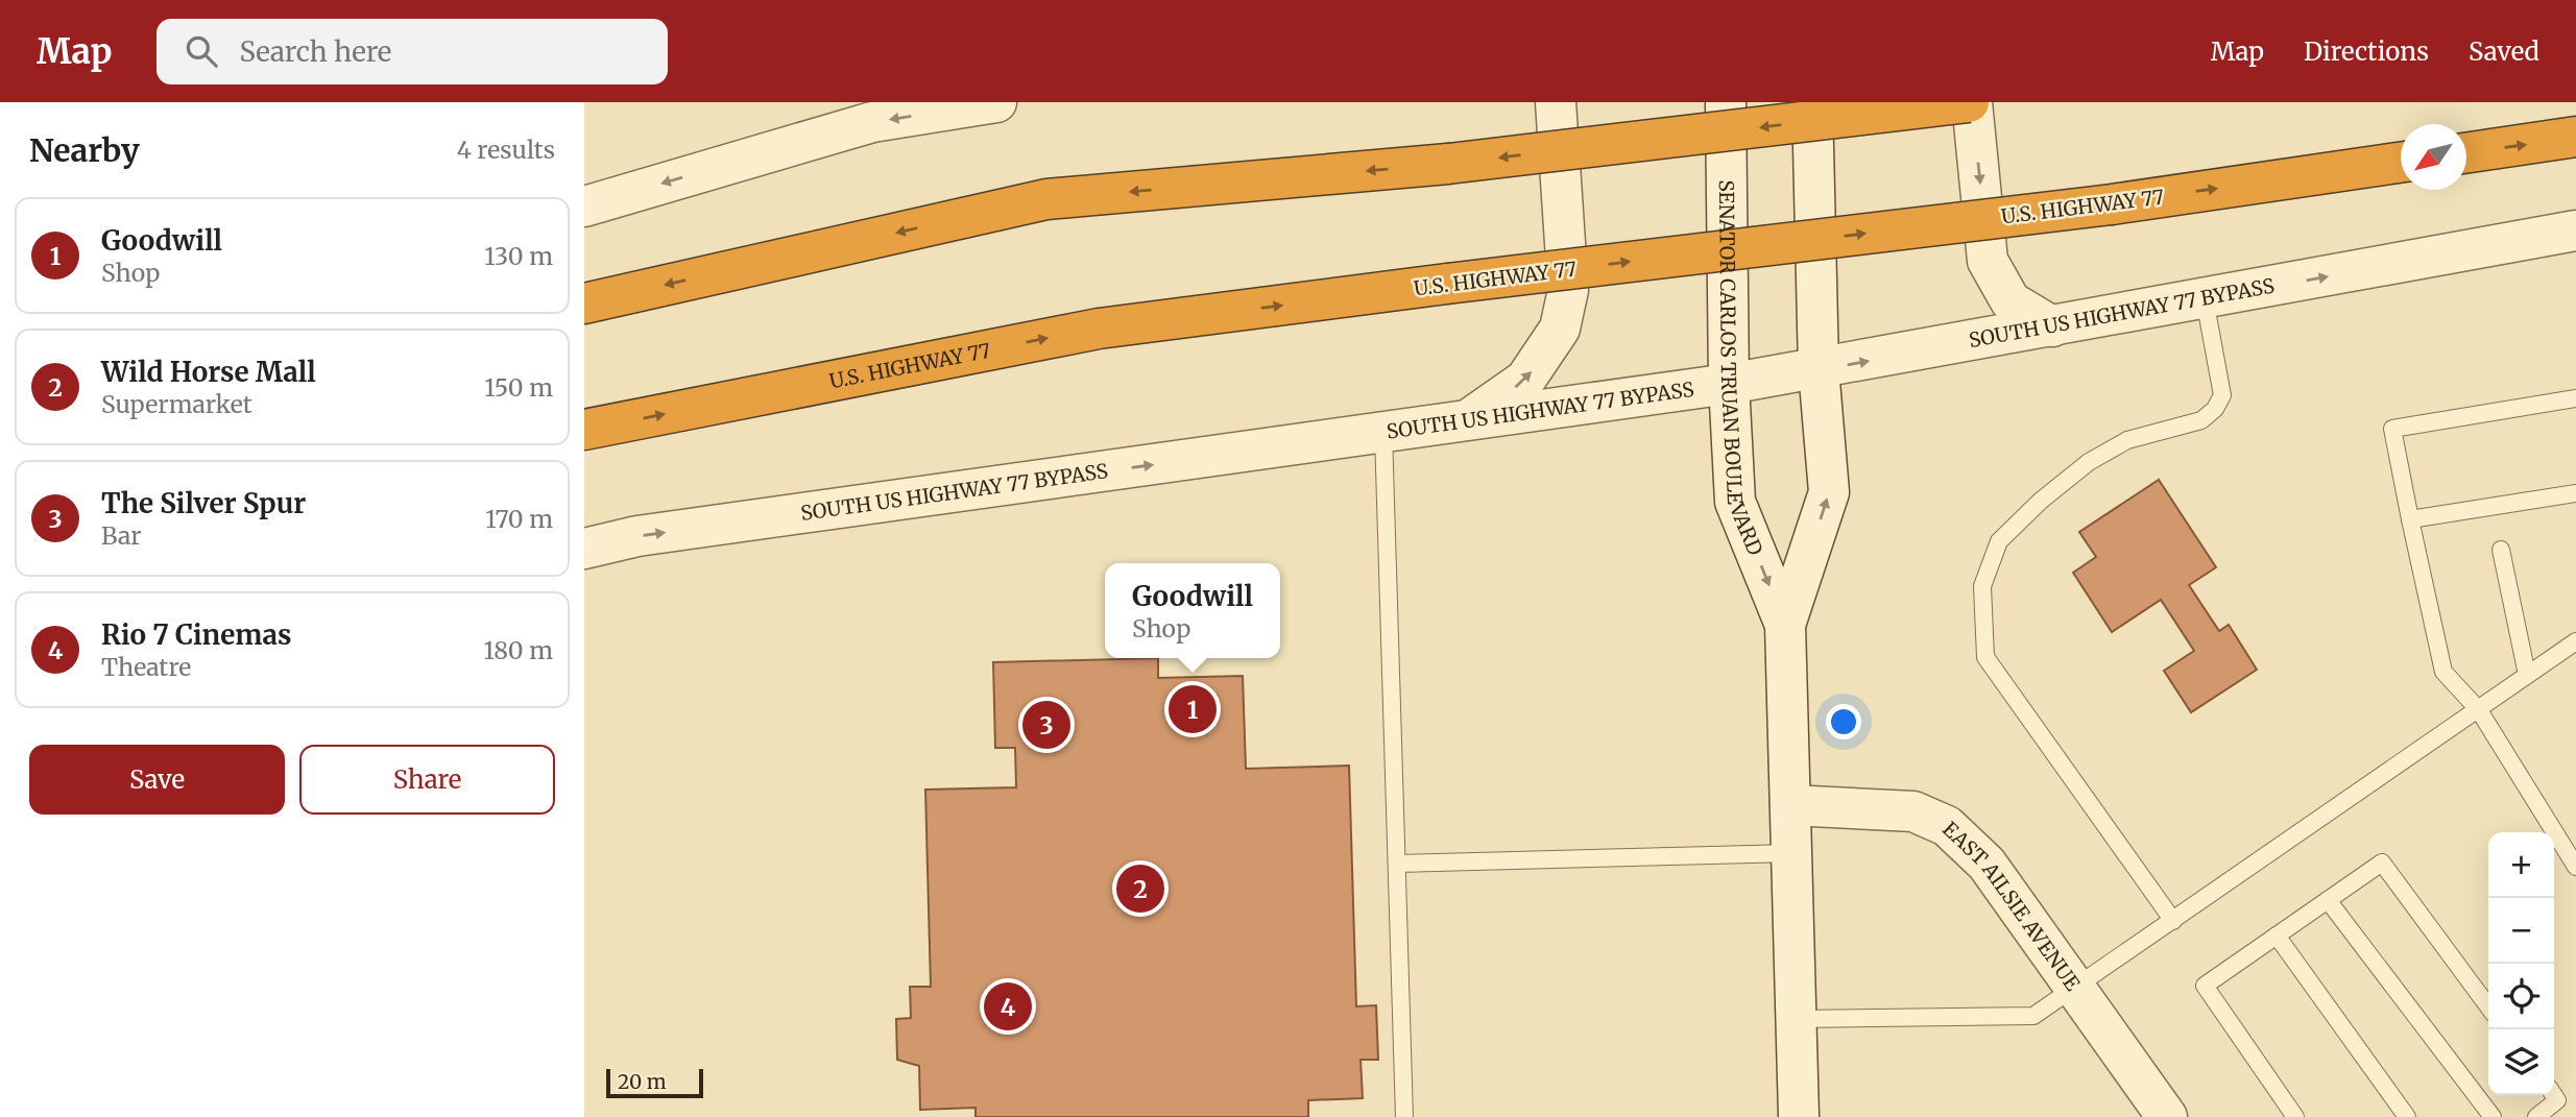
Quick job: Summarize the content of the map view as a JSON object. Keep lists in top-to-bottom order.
{
  "streets": {
    "highway": ["U.S. HIGHWAY 77"],
    "street": ["SOUTH US HIGHWAY 77 BYPASS", "SENATOR CARLOS TRUAN BOULEVARD", "EAST AILSIE AVENUE"]
  },
  "crossings": [
    ["SOUTH US HIGHWAY 77 BYPASS", "SENATOR CARLOS TRUAN BOULEVARD"],
    ["SENATOR CARLOS TRUAN BOULEVARD", "EAST AILSIE AVENUE"]
  ],
  "one_way": ["SOUTH US HIGHWAY 77 BYPASS"],
  "scale_bar": "20 m",
  "north": "bottom left",
  "page": {
    "header": "Map",
    "search": "Search here",
    "nav": ["Map", "Directions", "Saved"],
    "heading": ["Nearby", "4 results"],
    "list": [
      {
        "mark": "1",
        "name": "Goodwill",
        "note": "Shop",
        "value": "130 m"
      },
      {
        "mark": "2",
        "name": "Wild Horse Mall",
        "note": "Supermarket",
        "value": "150 m"
      },
      {
        "mark": "3",
        "name": "The Silver Spur",
        "note": "Bar",
        "value": "170 m"
      },
      {
        "mark": "4",
        "name": "Rio 7 Cinemas",
        "note": "Theatre",
        "value": "180 m"
      }
    ],
    "popup": ["Goodwill", "Shop"],
    "pins": [
      "1",
      "3",
      "2",
      "4"
    ],
    "buttons": ["Save", "Share"],
    "map_buttons": ["+", "−"],
    "scale": "20 m"
  }
}
